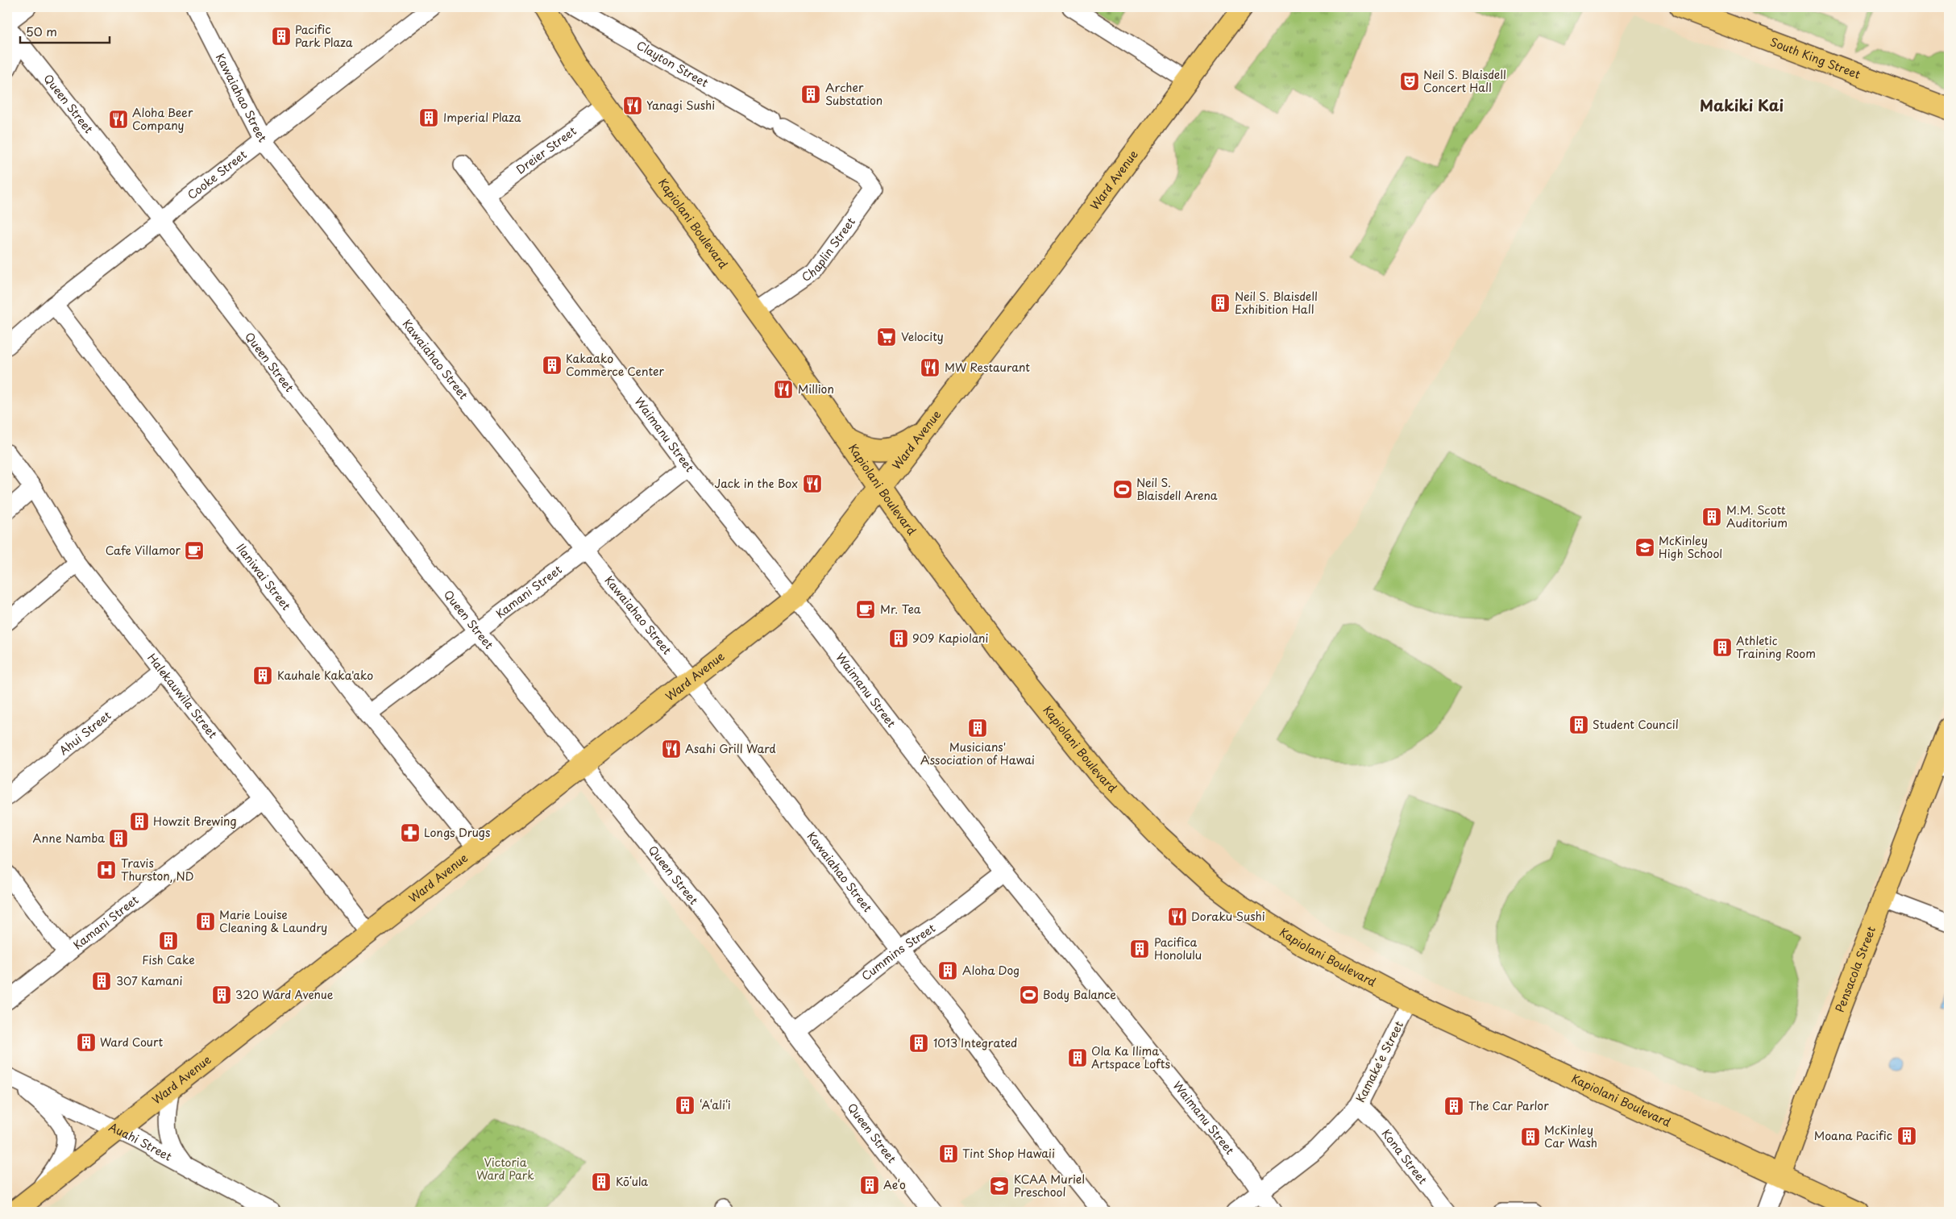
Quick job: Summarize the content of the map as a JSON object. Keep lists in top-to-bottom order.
{
  "streets": {
    "main road": [
      "South King Street",
      "Ward Avenue",
      "Kapiolani Boulevard",
      "Pensacola Street"
    ],
    "street": [
      "Clayton Street",
      "Kawaiahao Street",
      "Queen Street",
      "Dreier Street",
      "Cooke Street",
      "Chaplin Street",
      "Waimanu Street",
      "Ilaniwai Street",
      "Kamani Street",
      "Halekauwila Street",
      "Ahui Street",
      "Cummins Street",
      "Kamakeʻe Street",
      "Auahi Street",
      "Kona Street"
    ]
  },
  "crossings": [
    ["Clayton Street", "Chaplin Street"],
    ["Kawaiahao Street", "Cooke Street"],
    ["Kawaiahao Street", "Ward Avenue"],
    ["Kawaiahao Street", "Kamani Street"],
    ["Kawaiahao Street", "Cummins Street"],
    ["Queen Street", "Cooke Street"],
    ["Queen Street", "Ward Avenue"],
    ["Queen Street", "Kamani Street"],
    ["Queen Street", "Cummins Street"],
    ["Dreier Street", "Kapiolani Boulevard"],
    ["Dreier Street", "Waimanu Street"],
    ["Cooke Street", "Ilaniwai Street"],
    ["Ward Avenue", "Kapiolani Boulevard"],
    ["Ward Avenue", "Waimanu Street"],
    ["Ward Avenue", "Ilaniwai Street"],
    ["Ward Avenue", "Halekauwila Street"],
    ["Ward Avenue", "Auahi Street"],
    ["Kapiolani Boulevard", "Chaplin Street"],
    ["Kapiolani Boulevard", "Pensacola Street"],
    ["Kapiolani Boulevard", "Kamakeʻe Street"],
    ["Waimanu Street", "Kamani Street"],
    ["Waimanu Street", "Cummins Street"],
    ["Waimanu Street", "Kamakeʻe Street"],
    ["Ilaniwai Street", "Kamani Street"],
    ["Kamani Street", "Halekauwila Street"],
    ["Halekauwila Street", "Ahui Street"],
    ["Kamakeʻe Street", "Kona Street"]
  ],
  "districts": ["Makiki Kai"],
  "parks": ["Victoria Ward Park"],
  "places": {
    "building": [
      "Pacific Park Plaza",
      "Archer Substation",
      "Imperial Plaza",
      "Neil S. Blaisdell Exhibition Hall",
      "Kakaako Commerce Center",
      "M.M. Scott Auditorium",
      "909 Kapiolani",
      "Athletic Training Room",
      "Kauhale Kaka'ako",
      "Student Council",
      "Musicians' Association of Hawai",
      "Howzit Brewing",
      "Anne Namba",
      "Marie Louise Cleaning & Laundry",
      "Fish Cake",
      "Pacifica Honolulu",
      "Aloha Dog",
      "307 Kamani",
      "320 Ward Avenue",
      "Ward Court",
      "1013 Integrated",
      "Ola Ka Ilima Artspace Lofts",
      "‘A‘ali‘i",
      "The Car Parlor",
      "Moana Pacific",
      "McKinley Car Wash",
      "Tint Shop Hawaii",
      "Kōʻula",
      "Ae‘o"
    ],
    "theatre": ["Neil S. Blaisdell Concert Hall"],
    "restaurant": [
      "Yanagi Sushi",
      "Aloha Beer Company",
      "MW Restaurant",
      "Million",
      "Jack in the Box",
      "Asahi Grill Ward",
      "Doraku Sushi"
    ],
    "supermarket": ["Velocity"],
    "sports": ["Neil S. Blaisdell Arena", "Body Balance"],
    "school or university": ["McKinley High School", "KCAA Muriel Preschool"],
    "cafe": ["Cafe Villamor", "Mr. Tea"],
    "pharmacy": ["Longs Drugs"],
    "hospital": ["Travis Thurston, ND"]
  },
  "scale_bar": "50 m"
}
